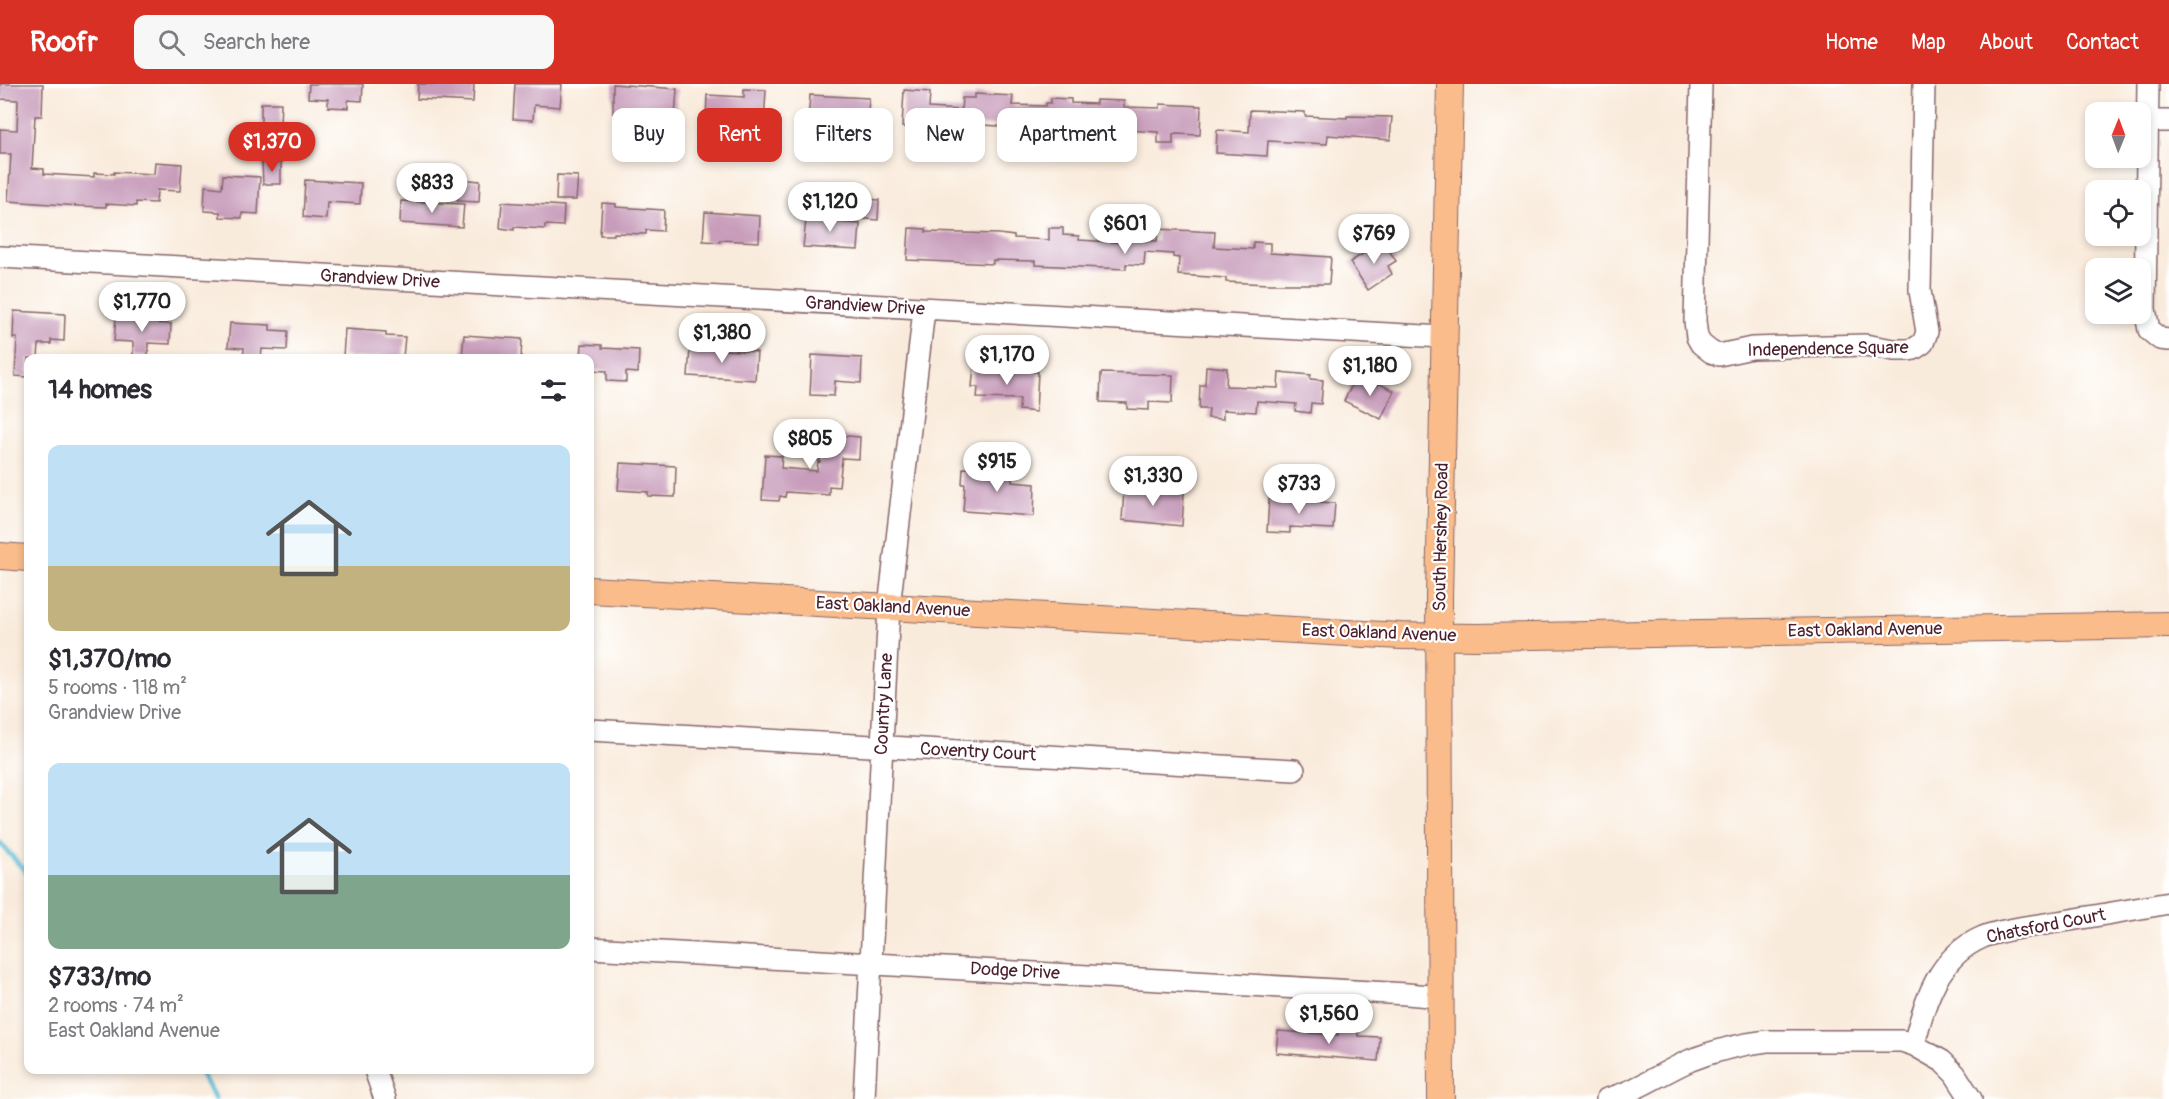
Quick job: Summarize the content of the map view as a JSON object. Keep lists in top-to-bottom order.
{
  "streets": {
    "main road": ["South Hershey Road", "East Oakland Avenue"],
    "street": [
      "Grandview Drive",
      "Independence Square",
      "Country Lane",
      "Coventry Court",
      "Chatsford Court",
      "Dodge Drive"
    ]
  },
  "crossings": [
    ["Grandview Drive", "South Hershey Road"],
    ["Grandview Drive", "Country Lane"],
    ["South Hershey Road", "East Oakland Avenue"],
    ["South Hershey Road", "Dodge Drive"],
    ["East Oakland Avenue", "Country Lane"],
    ["Country Lane", "Coventry Court"],
    ["Country Lane", "Dodge Drive"]
  ],
  "north": "top",
  "page": {
    "header": "Roofr",
    "search": "Search here",
    "nav": [
      "Home",
      "Map",
      "About",
      "Contact"
    ],
    "chip": [
      "Buy",
      "Rent",
      "Filters",
      "New",
      "Apartment"
    ],
    "price": [
      "$1,370",
      "$833",
      "$1,120",
      "$601",
      "$769",
      "$1,770",
      "$1,380",
      "$1,170",
      "$1,180",
      "$805",
      "$915",
      "$1,330",
      "$733",
      "$1,560"
    ],
    "heading": "14 homes",
    "list": [
      {
        "name": "$1,370/mo",
        "note": "5 rooms · 118 m² · Grandview Drive"
      },
      {
        "name": "$733/mo",
        "note": "2 rooms · 74 m² · East Oakland Avenue"
      }
    ]
  }
}
